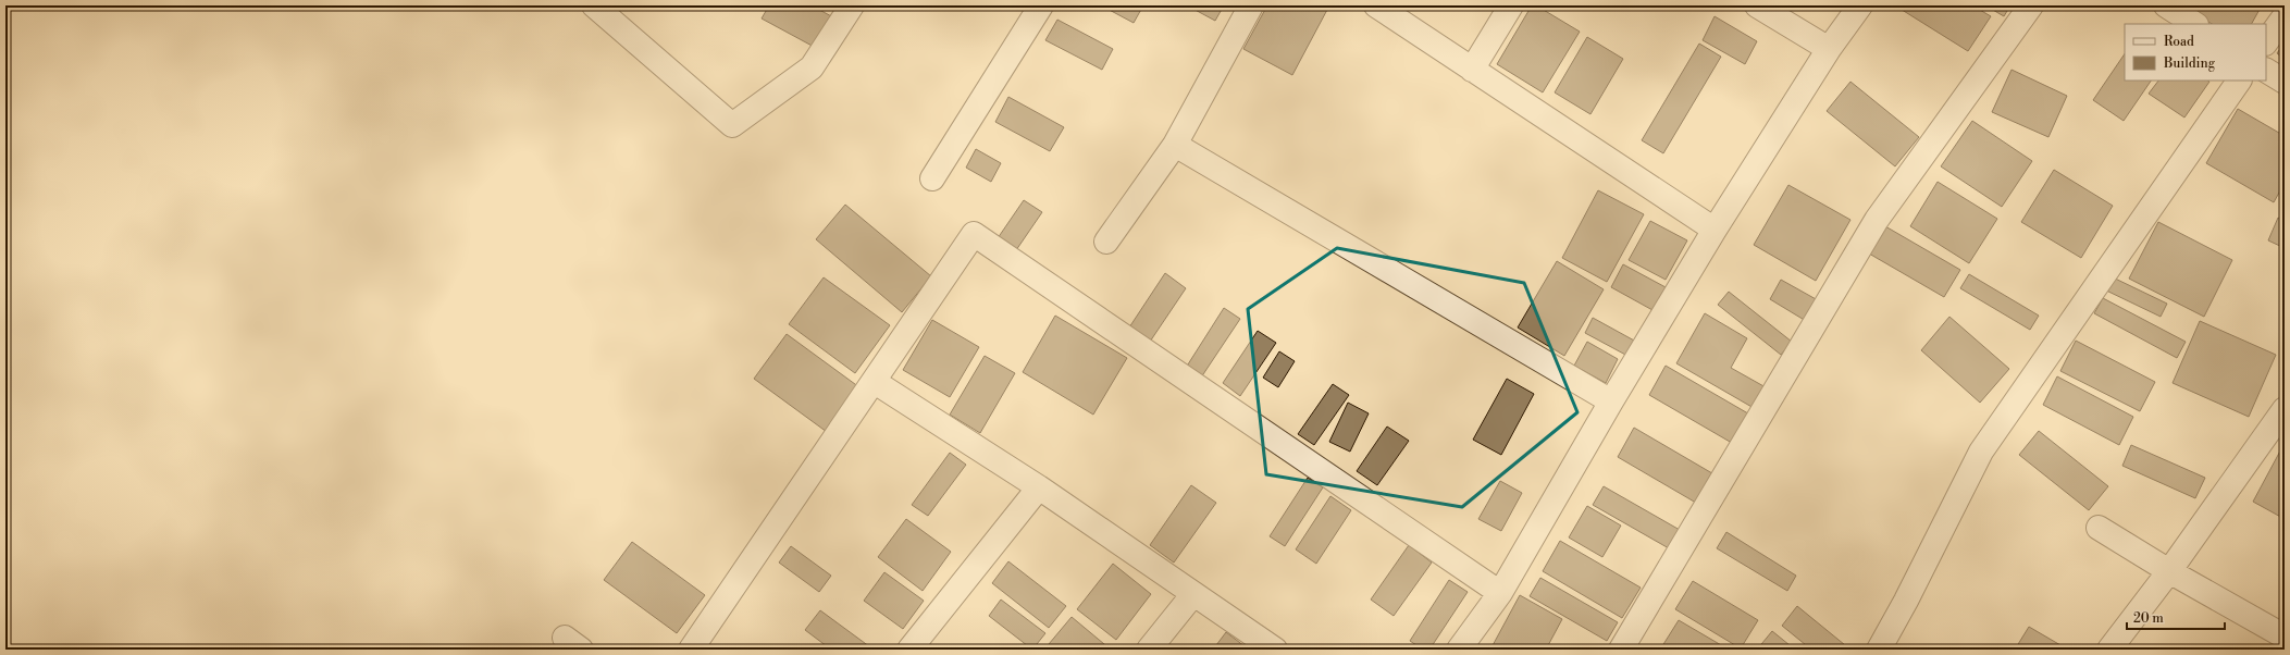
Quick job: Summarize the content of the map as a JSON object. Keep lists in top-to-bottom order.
{
  "legend": ["Road", "Building"],
  "scale_bar": "20 m"
}
